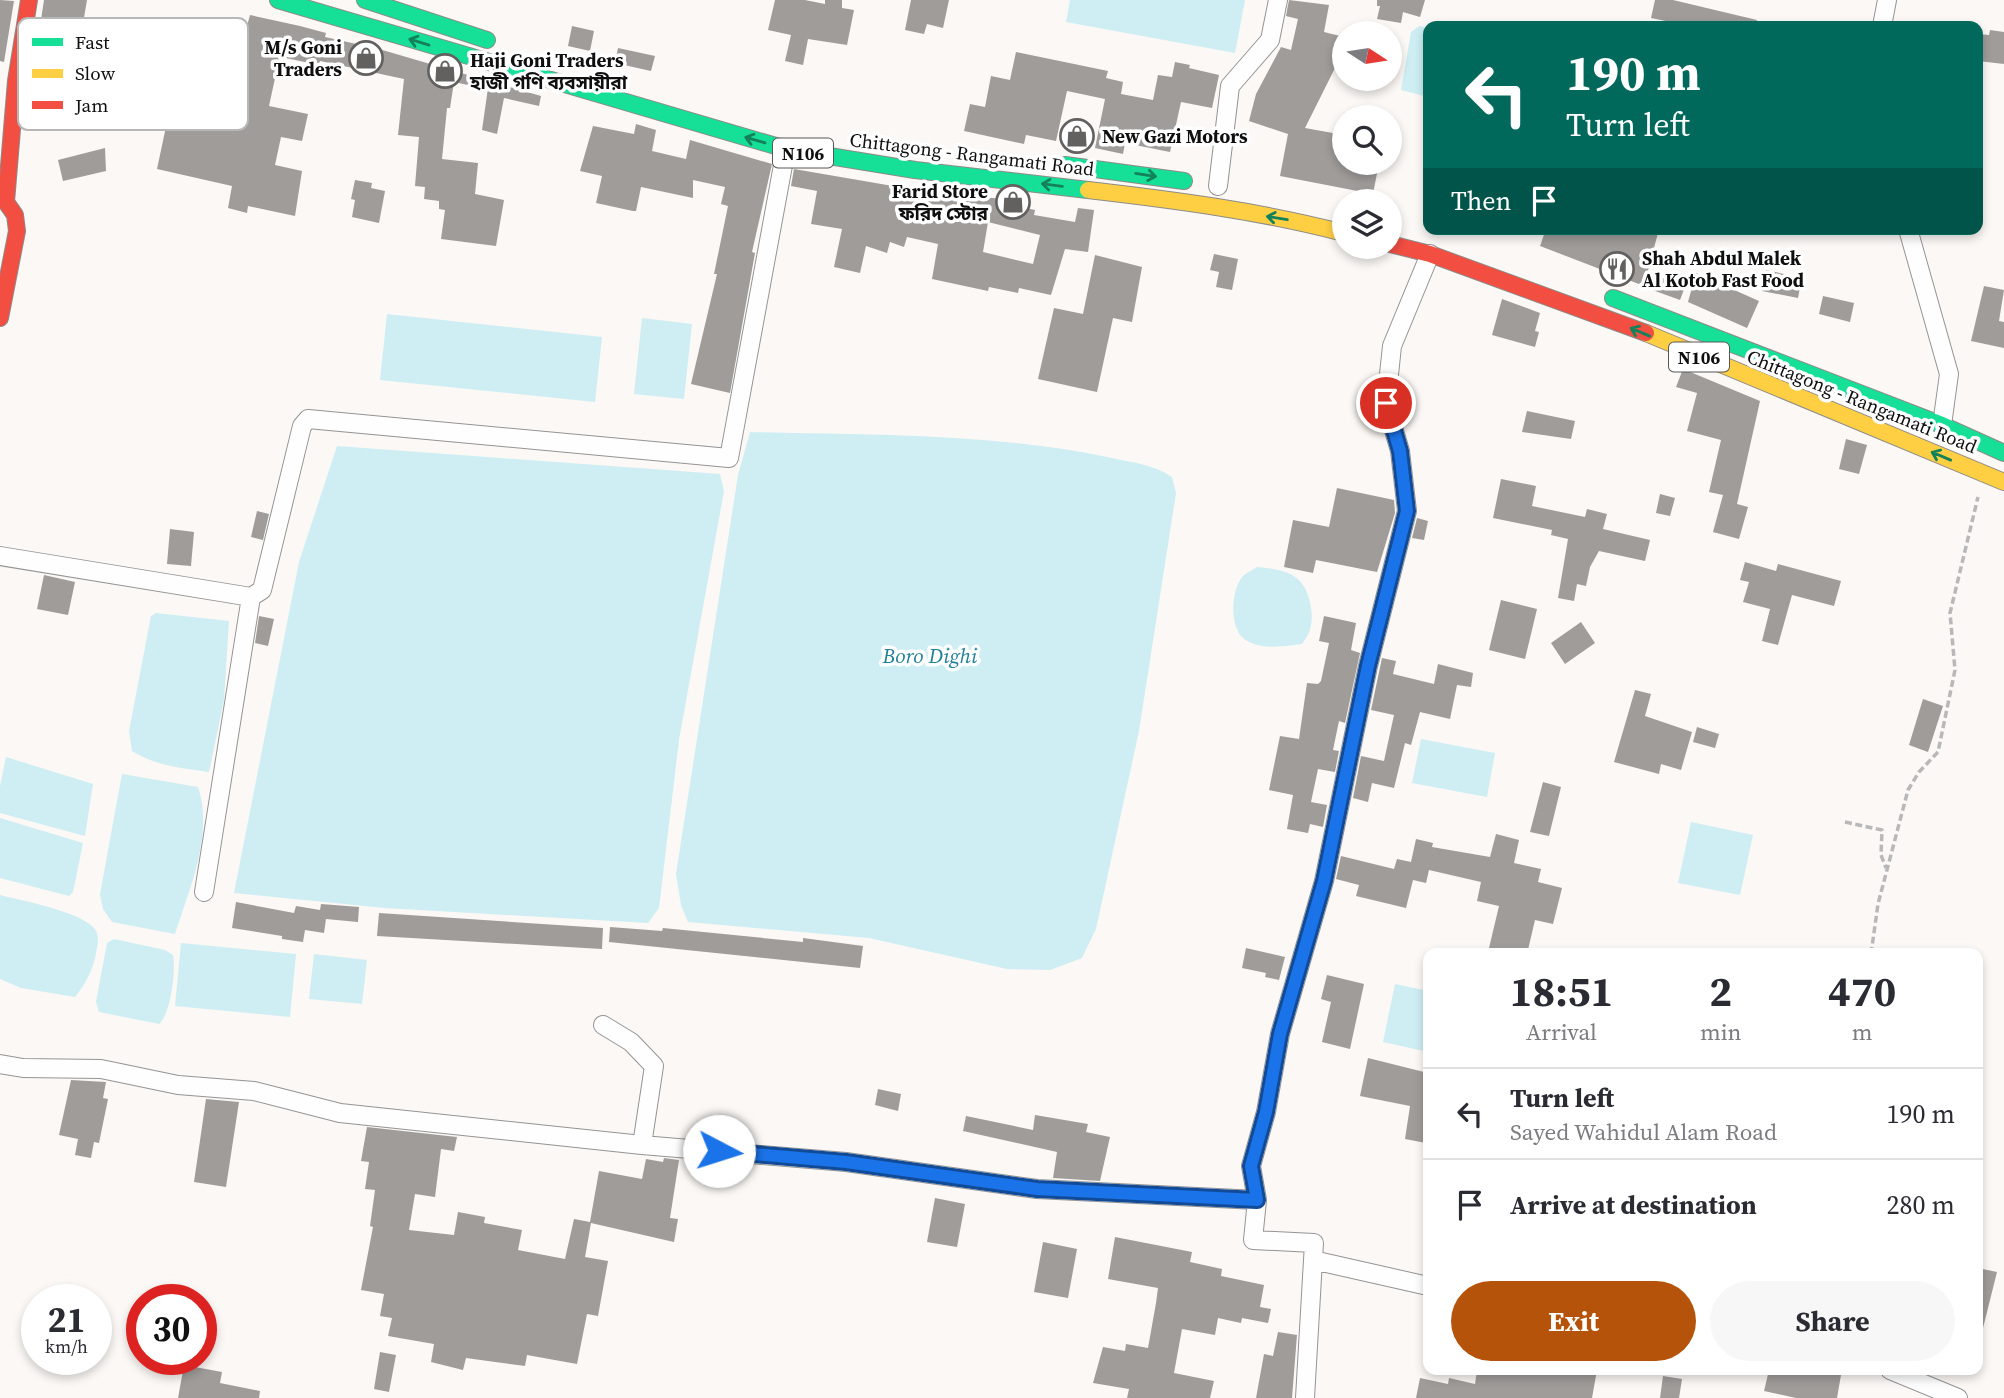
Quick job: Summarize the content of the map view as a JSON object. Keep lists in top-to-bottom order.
{
  "streets": {
    "main road": ["N106", "Chittagong - Rangamati Road"]
  },
  "one_way": ["Chittagong - Rangamati Road"],
  "water": ["Boro Dighi"],
  "places": {
    "shop": [
      "M/s Goni Traders",
      "Haji Goni Traders হাজী গণি ব্যবসায়ীরা",
      "New Gazi Motors",
      "Farid Store ফরিদ স্টোর"
    ],
    "restaurant": ["Shah Abdul Malek Al Kotob Fast Food"]
  },
  "legend": ["Fast", "Slow", "Jam"],
  "north": "right",
  "page": {
    "turn": ["190 m", "Turn left"],
    "then": "Then",
    "eta": [
      "18:51",
      "Arrival",
      "2",
      "min",
      "470",
      "m"
    ],
    "list": [
      {
        "name": "Turn left",
        "note": "Sayed Wahidul Alam Road",
        "value": "190 m"
      },
      {
        "name": "Arrive at destination",
        "value": "280 m"
      }
    ],
    "buttons": ["Exit", "Share"],
    "speed": "21 km/h",
    "limit": "30"
  }
}
